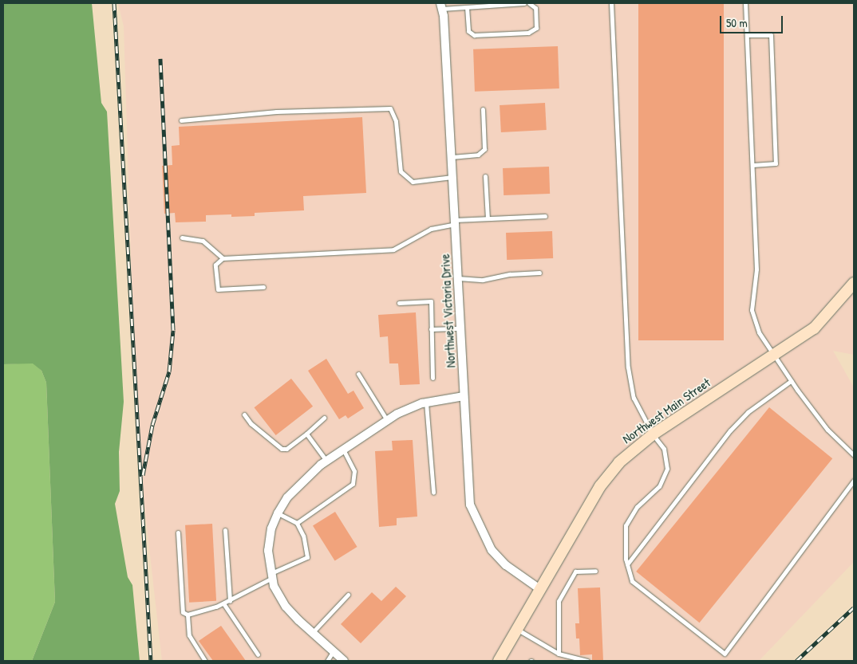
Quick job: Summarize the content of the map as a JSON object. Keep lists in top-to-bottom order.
{
  "streets": {
    "street": ["Northwest Victoria Drive", "Northwest Main Street"]
  },
  "crossings": [
    ["Northwest Victoria Drive", "Northwest Main Street"]
  ],
  "scale_bar": "50 m"
}
